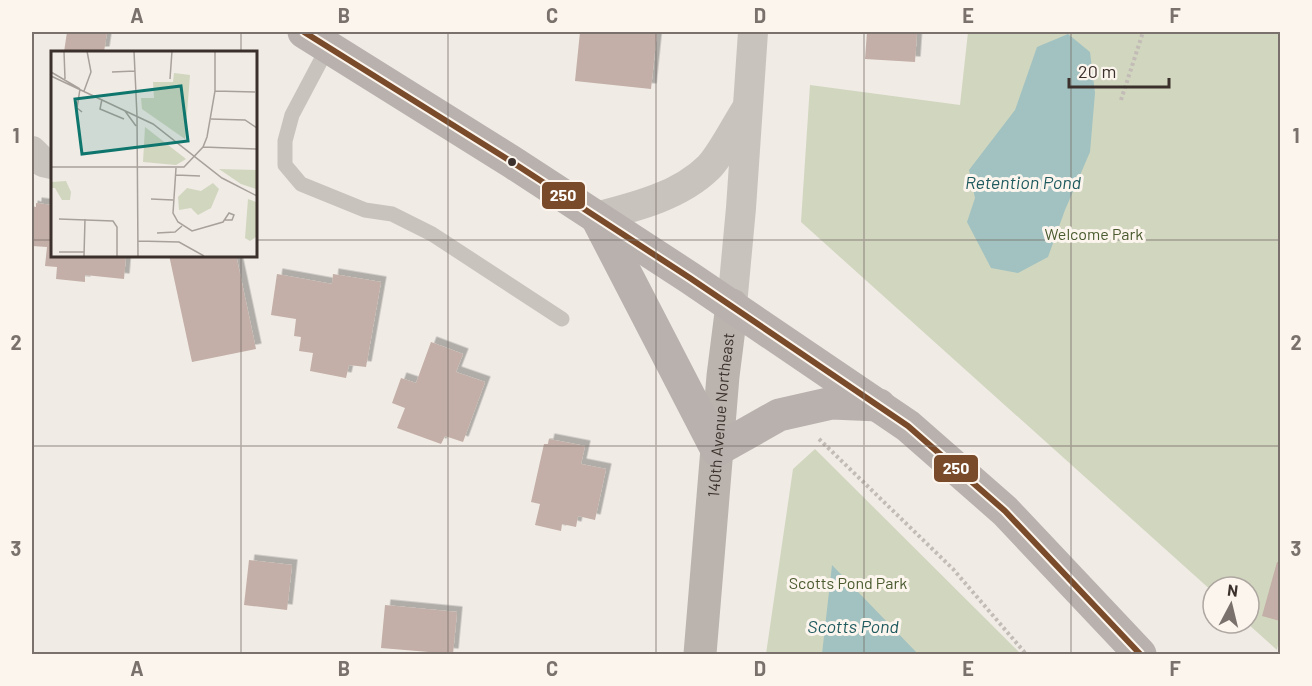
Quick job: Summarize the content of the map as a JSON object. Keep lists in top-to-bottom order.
{
  "streets": {
    "main road": ["140th Avenue Northeast"]
  },
  "water": ["Retention Pond", "Scotts Pond"],
  "parks": ["Welcome Park", "Scotts Pond Park"],
  "lines": ["transit line 250"],
  "scale_bar": "20 m",
  "north": "top",
  "grid": {
    "columns": [
      "A",
      "B",
      "C",
      "D",
      "E",
      "F"
    ],
    "rows": ["1", "2", "3"]
  }
}
